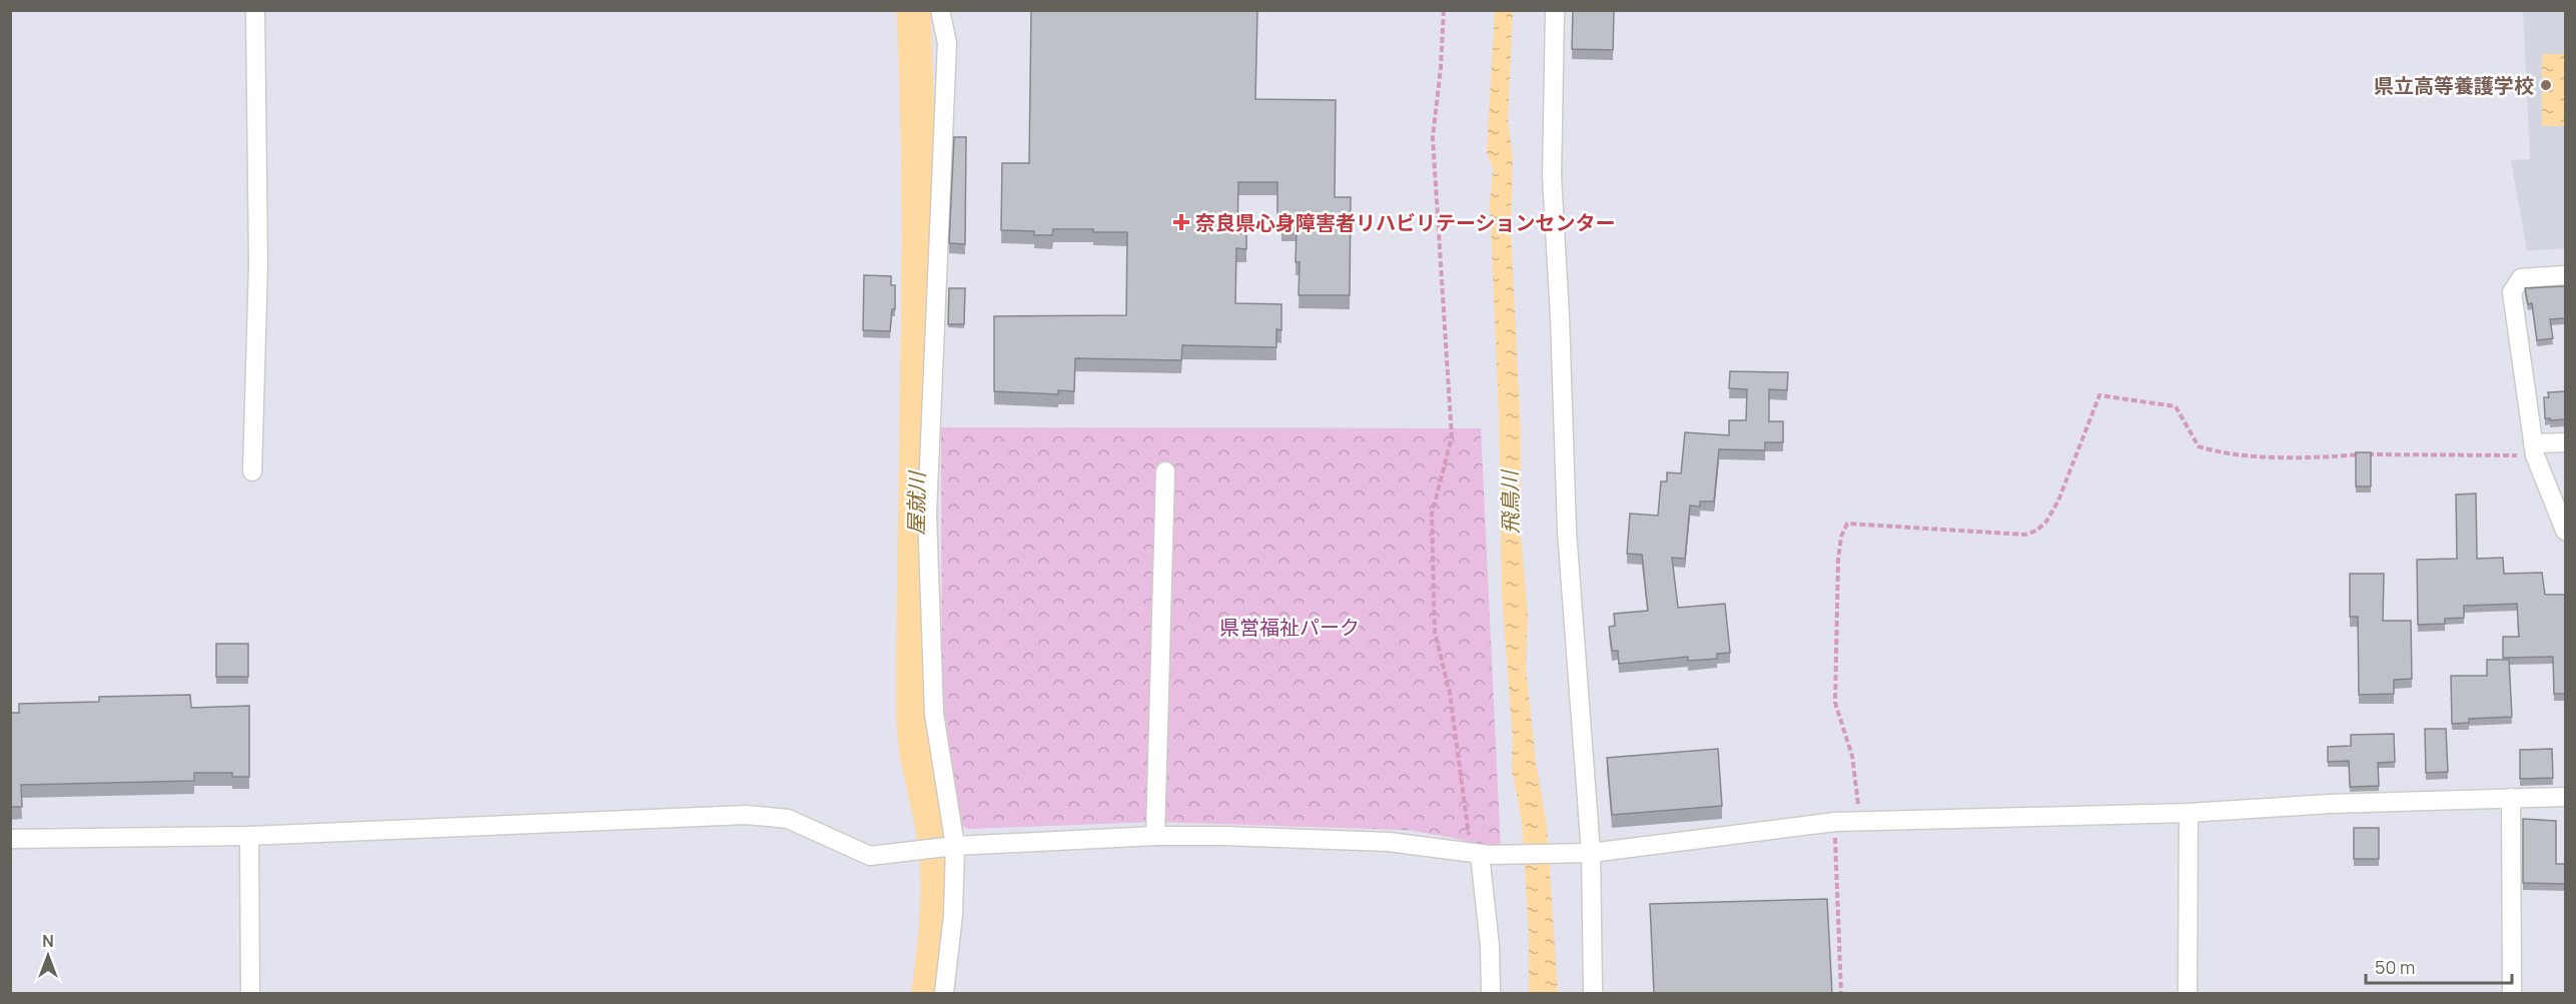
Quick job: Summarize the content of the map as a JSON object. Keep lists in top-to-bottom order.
{
  "water": ["飛鳥川", "屋就川"],
  "parks": ["県営福祉パーク"],
  "places": {
    "other": ["県立高等養護学校"],
    "health": ["奈良県心身障害者リハビリテーションセンター"]
  },
  "scale_bar": "50 m",
  "north": "top"
}
